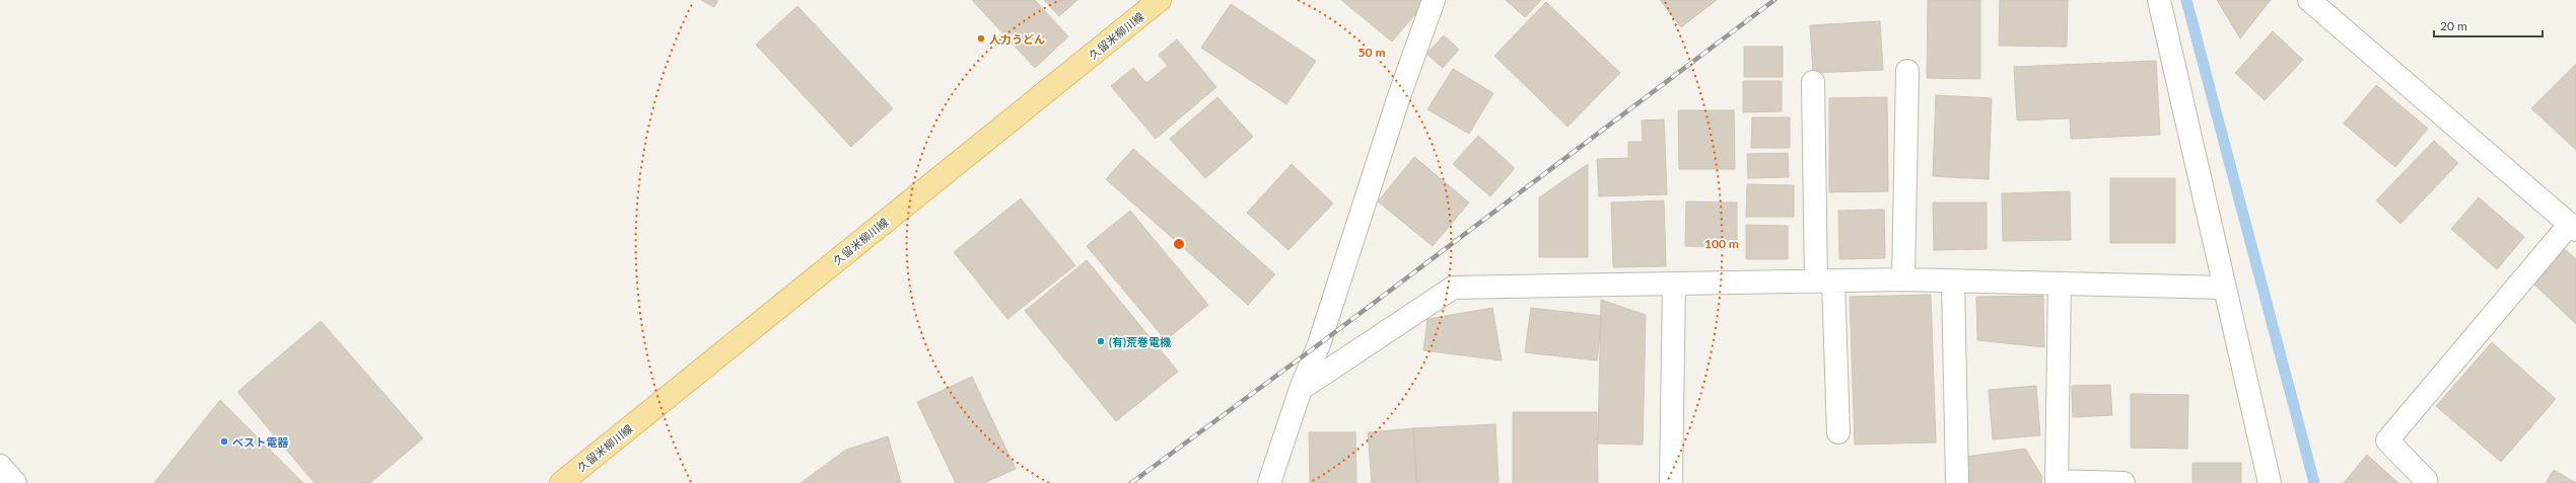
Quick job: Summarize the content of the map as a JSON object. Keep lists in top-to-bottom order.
{
  "streets": {
    "main road": ["久留米柳川線"]
  },
  "places": ["人力うどん", "(有)荒巻電機", "ベスト電器"],
  "scale_bar": "20 m",
  "rings": ["50 m", "100 m"]
}
